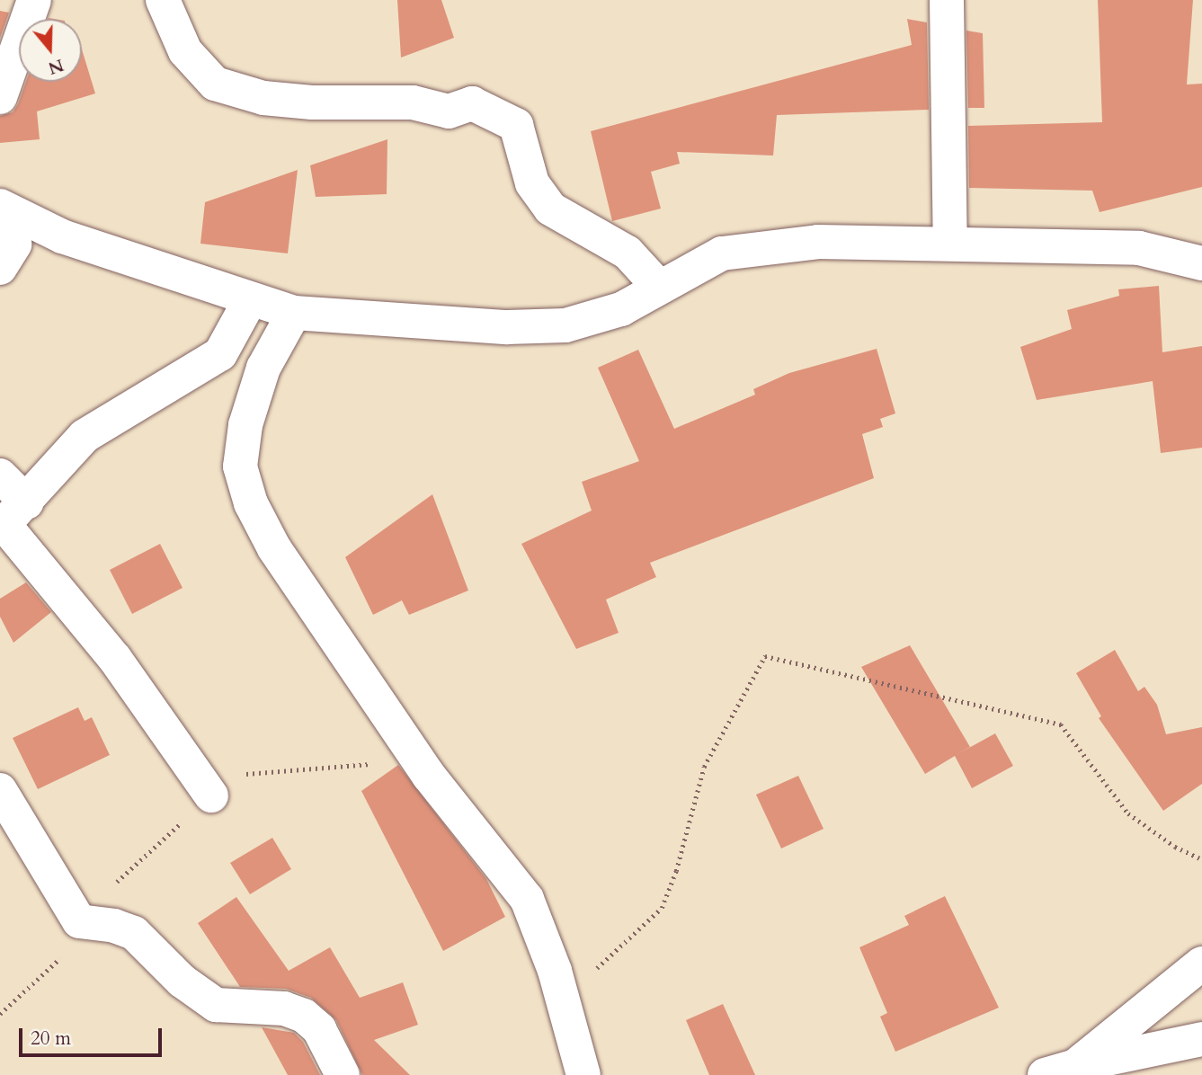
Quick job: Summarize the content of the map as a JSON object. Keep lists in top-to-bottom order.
{
  "scale_bar": "20 m",
  "north": "bottom"
}
